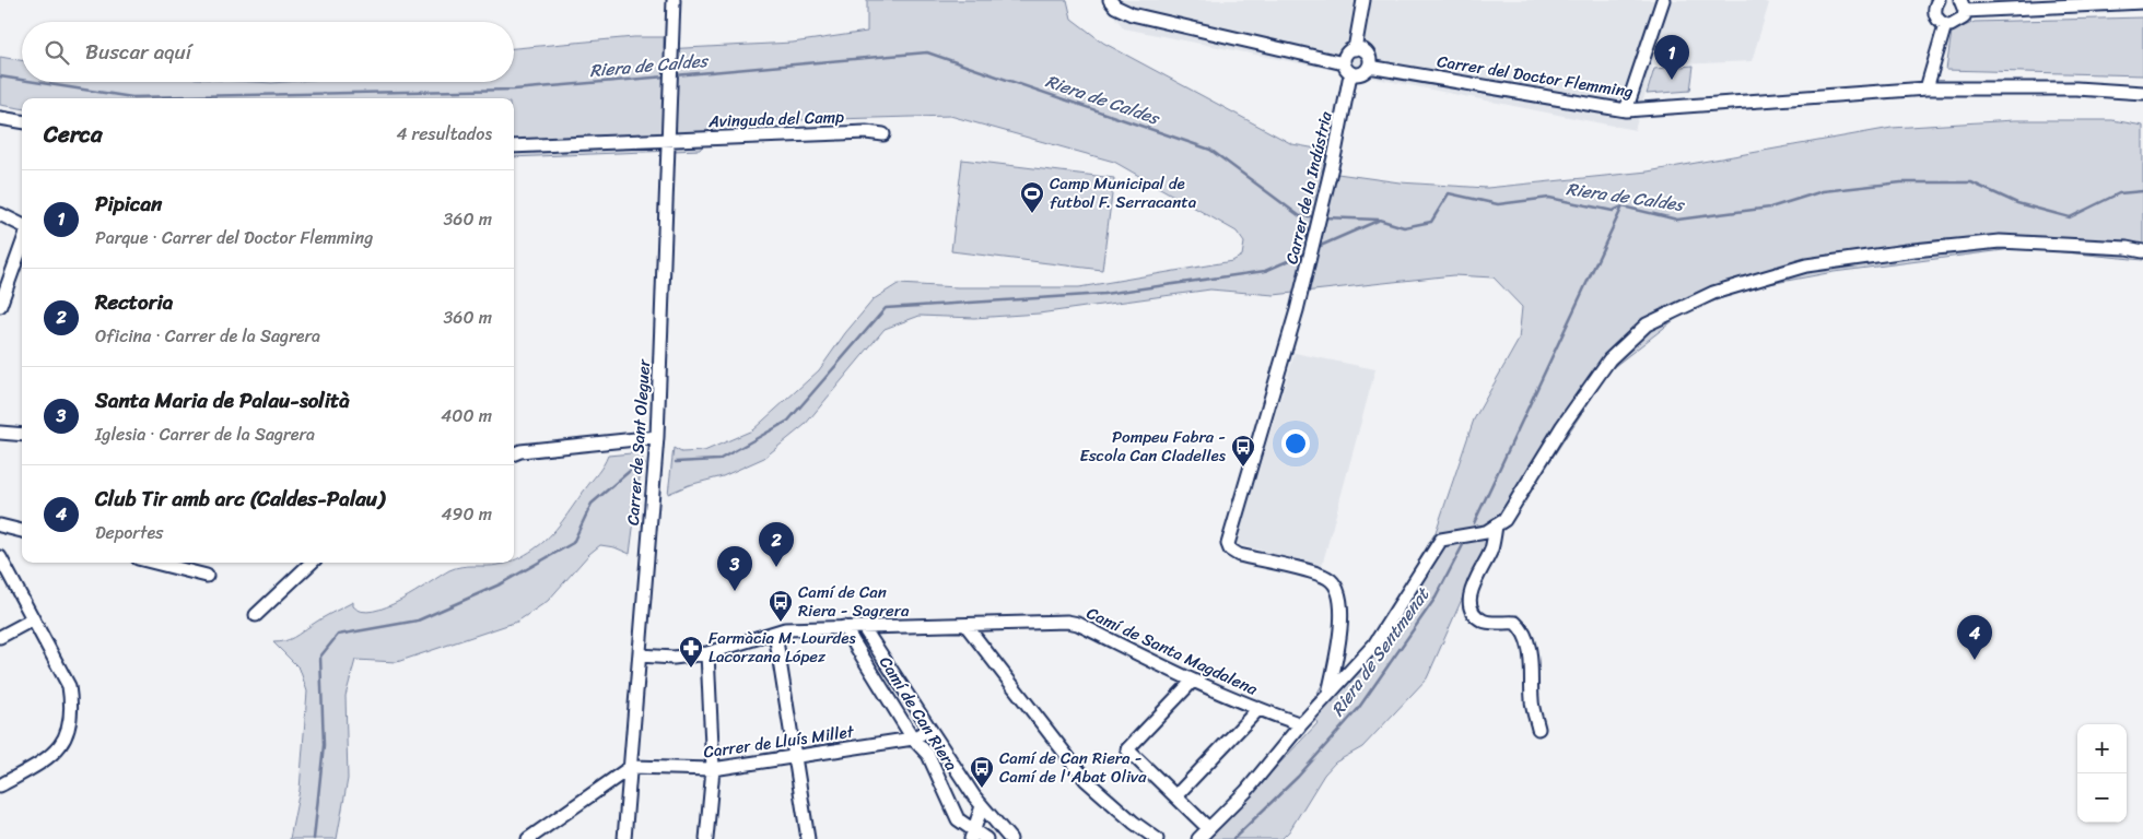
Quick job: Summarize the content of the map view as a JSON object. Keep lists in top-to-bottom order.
{
  "streets": {
    "street": [
      "Carrer del Doctor Flemming",
      "Avinguda del Camp",
      "Carrer de la Indústria",
      "Carrer de Sant Oleguer",
      "Camí de Santa Magdalena",
      "Camí de Can Riera",
      "Carrer de Lluís Millet"
    ]
  },
  "crossings": [
    ["Carrer del Doctor Flemming", "Carrer de la Indústria"],
    ["Avinguda del Camp", "Carrer de Sant Oleguer"],
    ["Carrer de Sant Oleguer", "Camí de Santa Magdalena"],
    ["Carrer de Sant Oleguer", "Carrer de Lluís Millet"],
    ["Camí de Santa Magdalena", "Camí de Can Riera"],
    ["Camí de Can Riera", "Carrer de Lluís Millet"]
  ],
  "water": ["Riera de Caldes", "Riera de Sentmenat"],
  "places": {
    "sports": ["Camp Municipal de futbol F. Serracanta"],
    "bus stop": ["Pompeu Fabra - Escola Can Cladelles", "Camí de Can Riera - Sagrera", "Camí de Can Riera - Camí de l'Abat Oliva"],
    "pharmacy": ["Farmàcia M. Lourdes Lacorzana López"]
  },
  "page": {
    "search": "Buscar aquí",
    "pins": [
      "1",
      "2",
      "3",
      "4"
    ],
    "heading": ["Cerca", "4 resultados"],
    "list": [
      {
        "mark": "1",
        "name": "Pipican",
        "note": "Parque · Carrer del Doctor Flemming",
        "value": "360 m"
      },
      {
        "mark": "2",
        "name": "Rectoria",
        "note": "Oficina · Carrer de la Sagrera",
        "value": "360 m"
      },
      {
        "mark": "3",
        "name": "Santa Maria de Palau-solità",
        "note": "Iglesia · Carrer de la Sagrera",
        "value": "400 m"
      },
      {
        "mark": "4",
        "name": "Club Tir amb arc (Caldes-Palau)",
        "note": "Deportes",
        "value": "490 m"
      }
    ],
    "map_buttons": ["+", "−"]
  }
}
